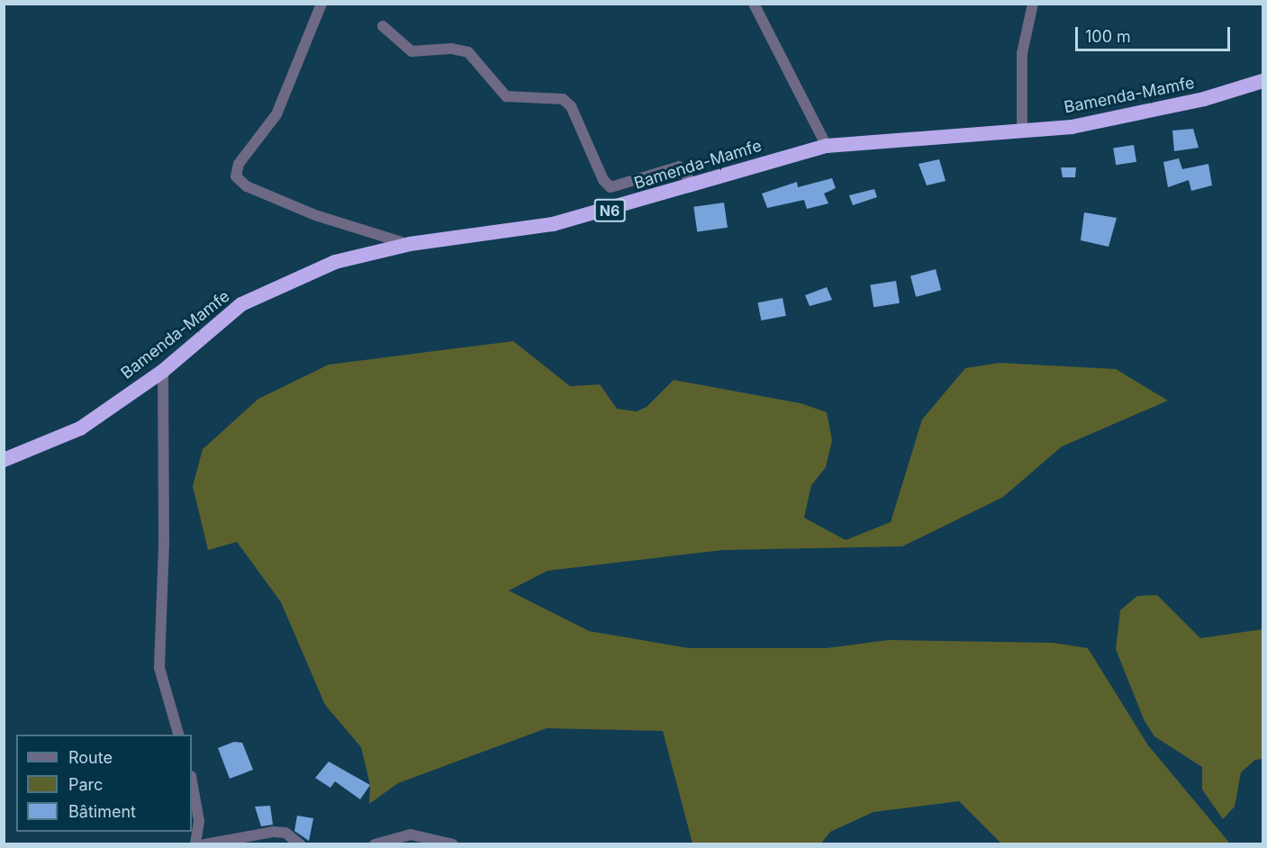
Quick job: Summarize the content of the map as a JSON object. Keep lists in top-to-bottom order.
{
  "streets": {
    "highway": ["Bamenda-Mamfe", "N6"]
  },
  "legend": ["Route", "Parc", "Bâtiment"],
  "scale_bar": "100 m"
}
